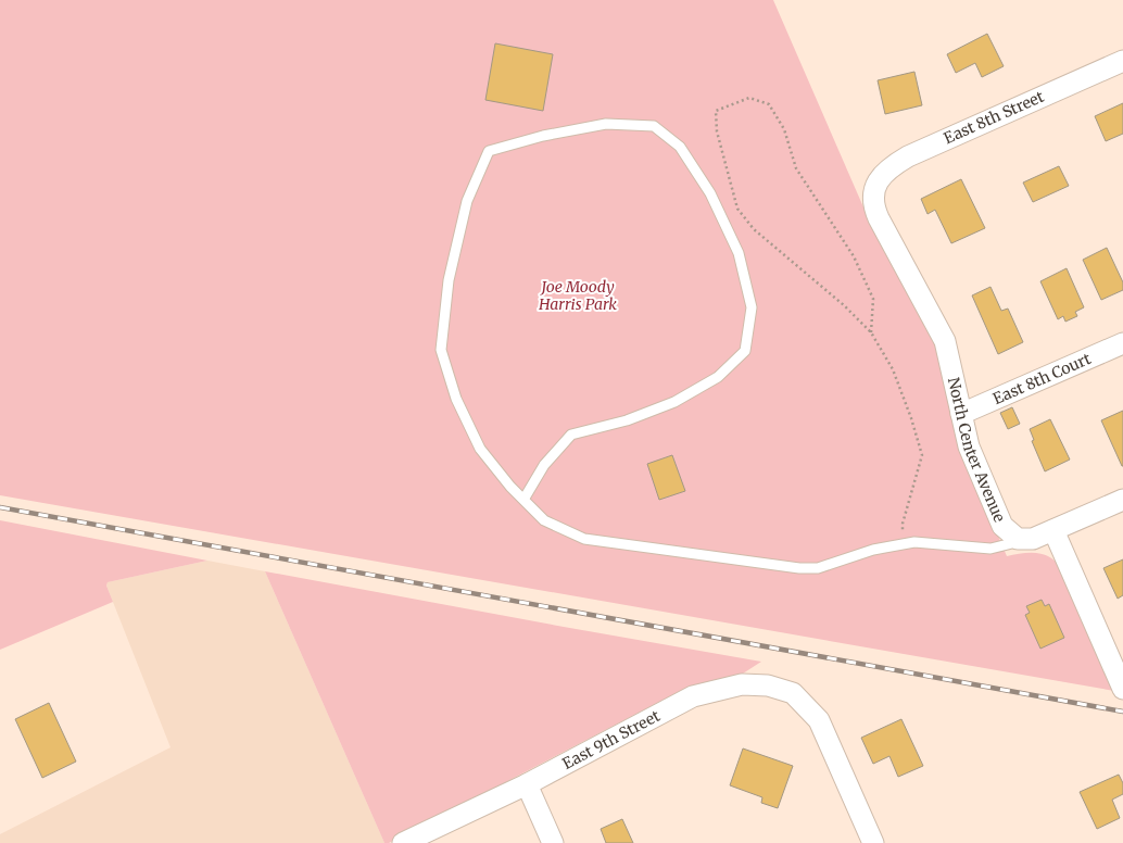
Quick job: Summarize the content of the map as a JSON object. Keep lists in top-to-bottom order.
{
  "streets": {
    "street": [
      "East 8th Street",
      "East 8th Court",
      "North Center Avenue",
      "East 9th Street"
    ]
  },
  "crossings": [
    ["East 8th Street", "North Center Avenue"],
    ["East 8th Court", "North Center Avenue"]
  ],
  "parks": ["Joe Moody Harris Park"]
}
